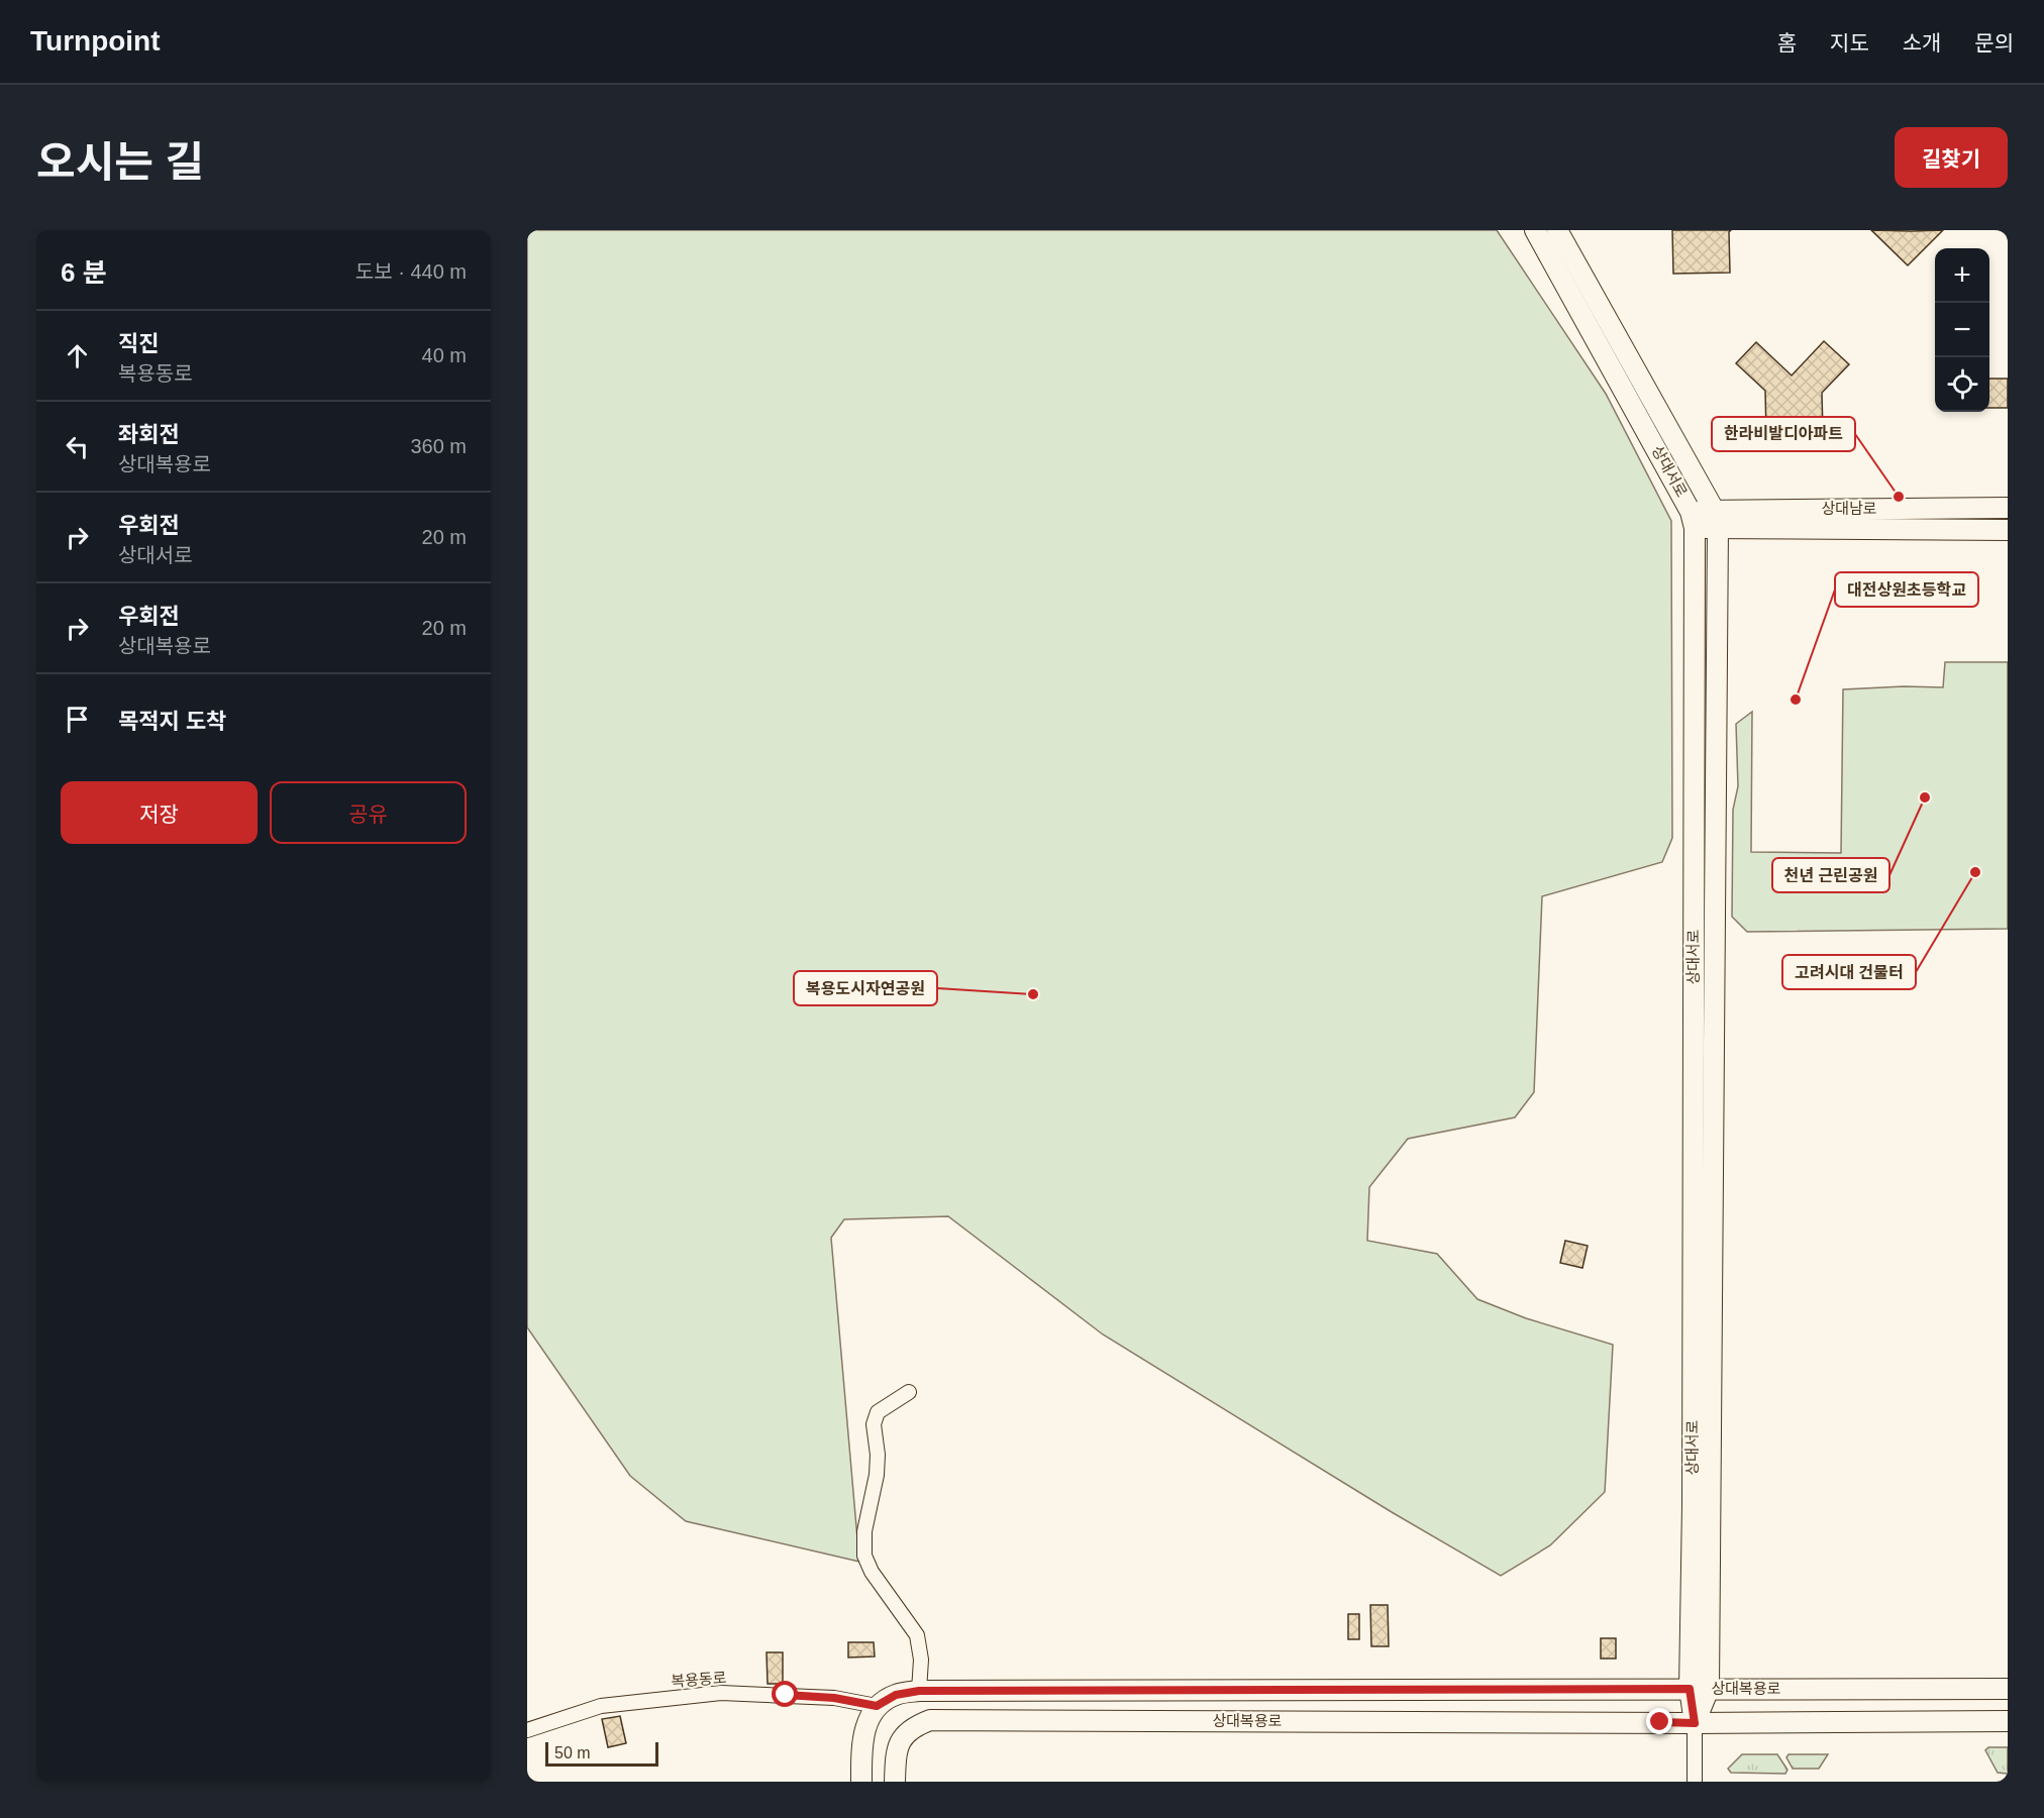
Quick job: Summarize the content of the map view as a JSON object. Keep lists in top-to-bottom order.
{
  "streets": {
    "street": [
      "상대서로",
      "상대남로",
      "복용동로",
      "상대복용로"
    ]
  },
  "crossings": [
    ["상대서로", "상대남로"],
    ["상대서로", "상대복용로"],
    ["복용동로", "상대복용로"]
  ],
  "places": [
    "한라비발디아파트",
    "대전상원초등학교",
    "천년 근린공원",
    "고려시대 건물터",
    "복용도시자연공원"
  ],
  "scale_bar": "50 m",
  "page": {
    "header": "Turnpoint",
    "nav": [
      "홈",
      "지도",
      "소개",
      "문의"
    ],
    "title": "오시는 길",
    "buttons": [
      "길찾기",
      ["저장", "공유"]
    ],
    "heading": ["6 분", "도보 · 440 m"],
    "map_buttons": ["+", "−"],
    "list": [
      ["직진", "복용동로", "40 m"],
      ["좌회전", "상대복용로", "360 m"],
      ["우회전", "상대서로", "20 m"],
      ["우회전", "상대복용로", "20 m"],
      "목적지 도착"
    ],
    "scale": "50 m"
  }
}
